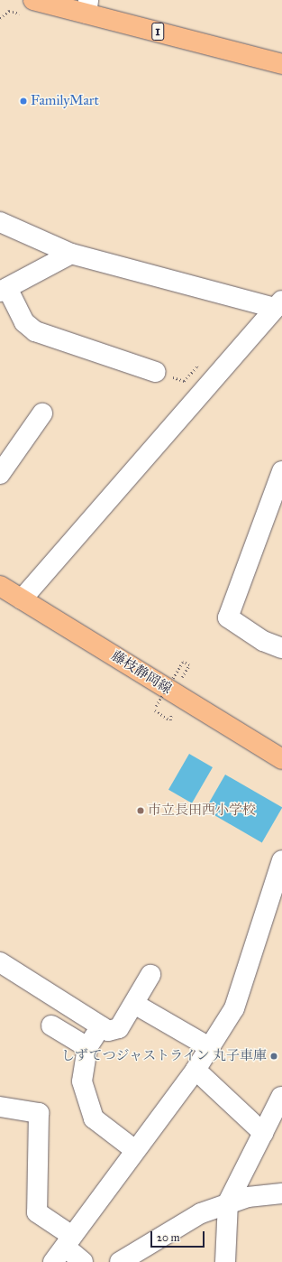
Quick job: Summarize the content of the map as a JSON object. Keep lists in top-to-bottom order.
{
  "streets": {
    "main road": ["1", "藤枝静岡線"]
  },
  "places": ["FamilyMart", "市立長田西小学校", "しずてつジャストライン 丸子車庫"],
  "scale_bar": "20 m"
}
